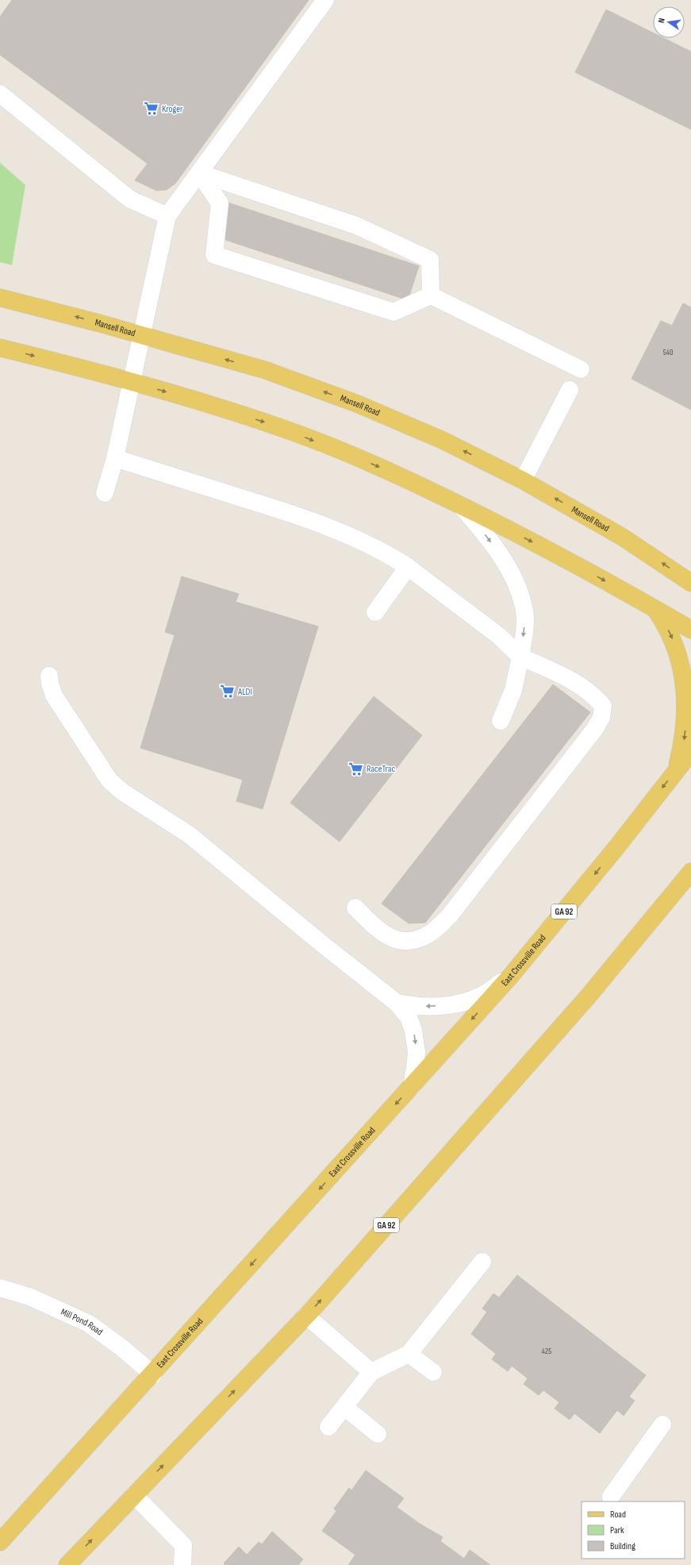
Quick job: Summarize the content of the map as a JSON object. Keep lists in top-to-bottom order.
{
  "streets": {
    "main road": ["Mansell Road", "GA 92", "East Crossville Road"],
    "street": ["Mill Pond Road"]
  },
  "crossings": [
    ["East Crossville Road", "Mill Pond Road"]
  ],
  "places": {
    "supermarket": ["Kroger", "ALDI", "RaceTrac"]
  },
  "house_numbers": ["540", "425"],
  "legend": ["Road", "Park", "Building"],
  "north": "left"
}
